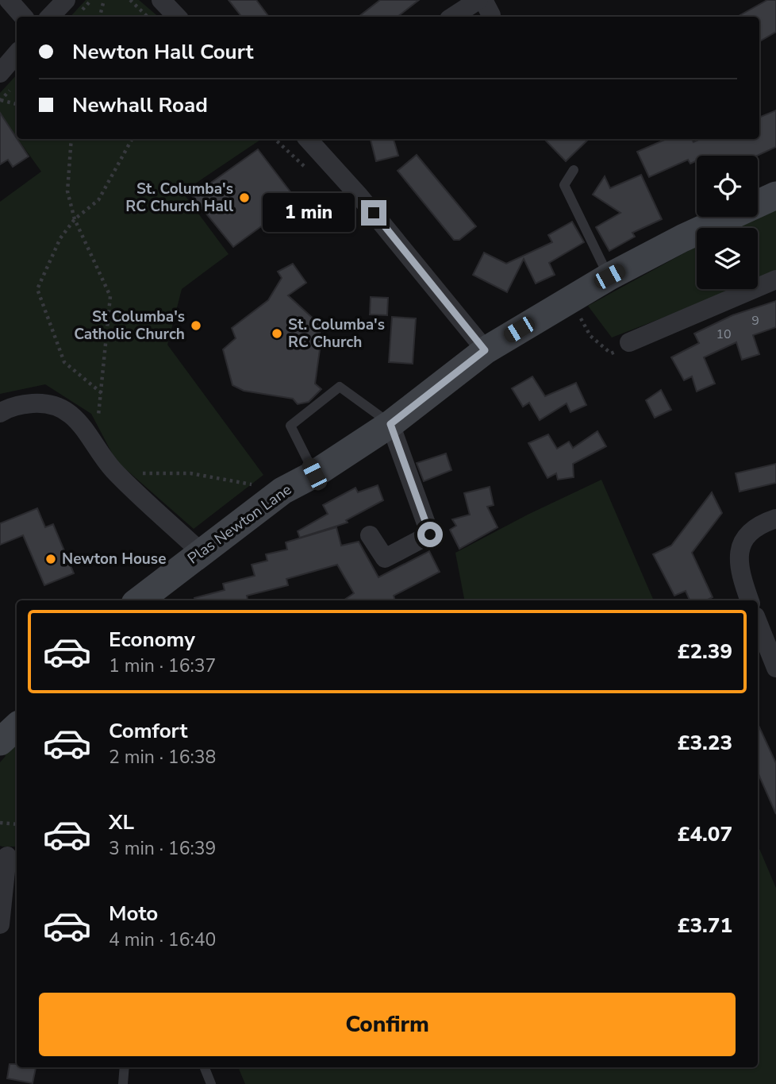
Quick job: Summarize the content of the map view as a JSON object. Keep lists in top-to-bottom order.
{
  "streets": {
    "street": ["Plas Newton Lane"]
  },
  "places": [
    "St. Columba's RC Church Hall",
    "St Columba's Catholic Church",
    "St. Columba's RC Church",
    "Newton House"
  ],
  "house_numbers": ["9", "10"],
  "page": {
    "banner": ["Newton Hall Court", "Newhall Road"],
    "bubble": "1 min",
    "list": [
      {
        "name": "Economy",
        "note": "1 min · 16:37",
        "value": "£2.39"
      },
      {
        "name": "Comfort",
        "note": "2 min · 16:38",
        "value": "£3.23"
      },
      {
        "name": "XL",
        "note": "3 min · 16:39",
        "value": "£4.07"
      },
      {
        "name": "Moto",
        "note": "4 min · 16:40",
        "value": "£3.71"
      }
    ],
    "buttons": "Confirm"
  }
}
